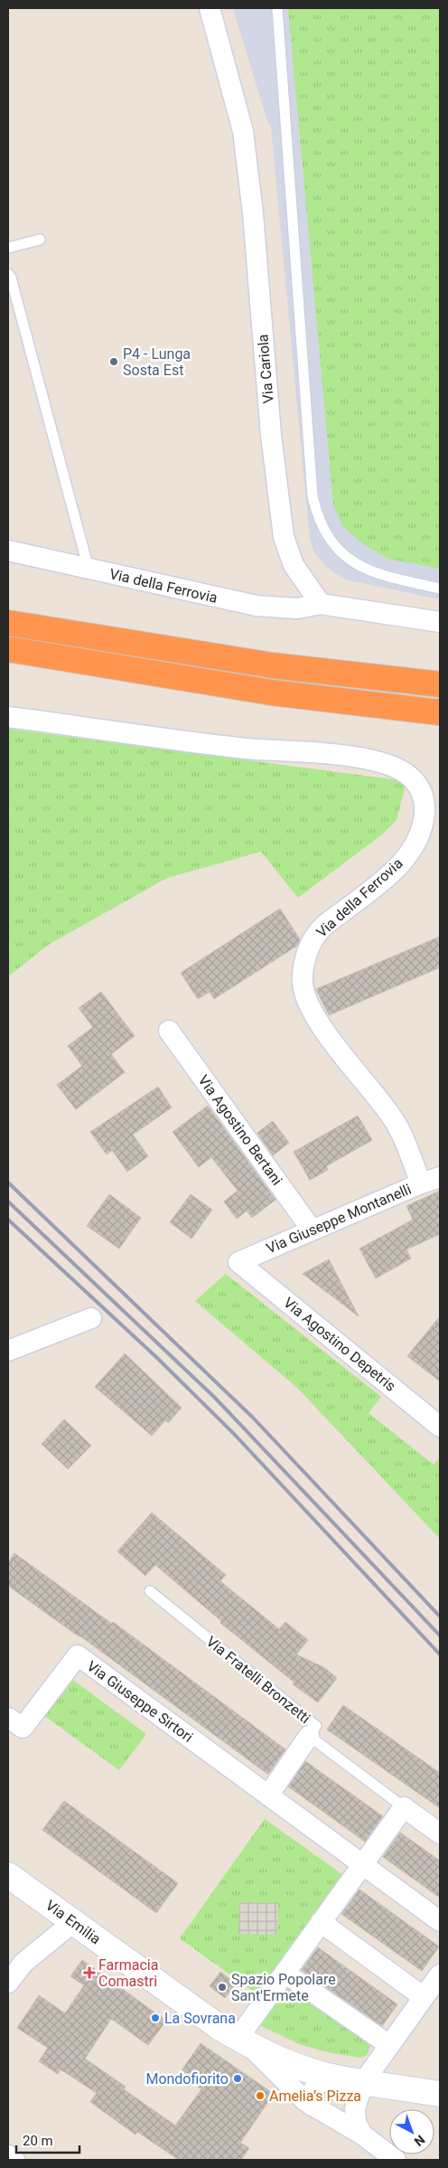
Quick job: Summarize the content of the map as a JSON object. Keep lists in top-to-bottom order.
{
  "streets": {
    "main road": ["Via Emilia"],
    "street": [
      "Via Cariola",
      "Via della Ferrovia",
      "Via Agostino Bertani",
      "Via Giuseppe Montanelli",
      "Via Agostino Depetris",
      "Via Fratelli Bronzetti",
      "Via Giuseppe Sirtori"
    ]
  },
  "crossings": [
    ["Via Cariola", "Via della Ferrovia"],
    ["Via della Ferrovia", "Via Giuseppe Montanelli"],
    ["Via Agostino Bertani", "Via Giuseppe Montanelli"],
    ["Via Giuseppe Montanelli", "Via Agostino Depetris"]
  ],
  "places": {
    "other": [
      "P4 - Lunga Sosta Est",
      "Spazio Popolare Sant'Ermete",
      "La Sovrana",
      "Mondofiorito",
      "Amelia’s Pizza"
    ],
    "health": ["Farmacia Comastri"]
  },
  "scale_bar": "20 m",
  "north": "bottom right"
}
